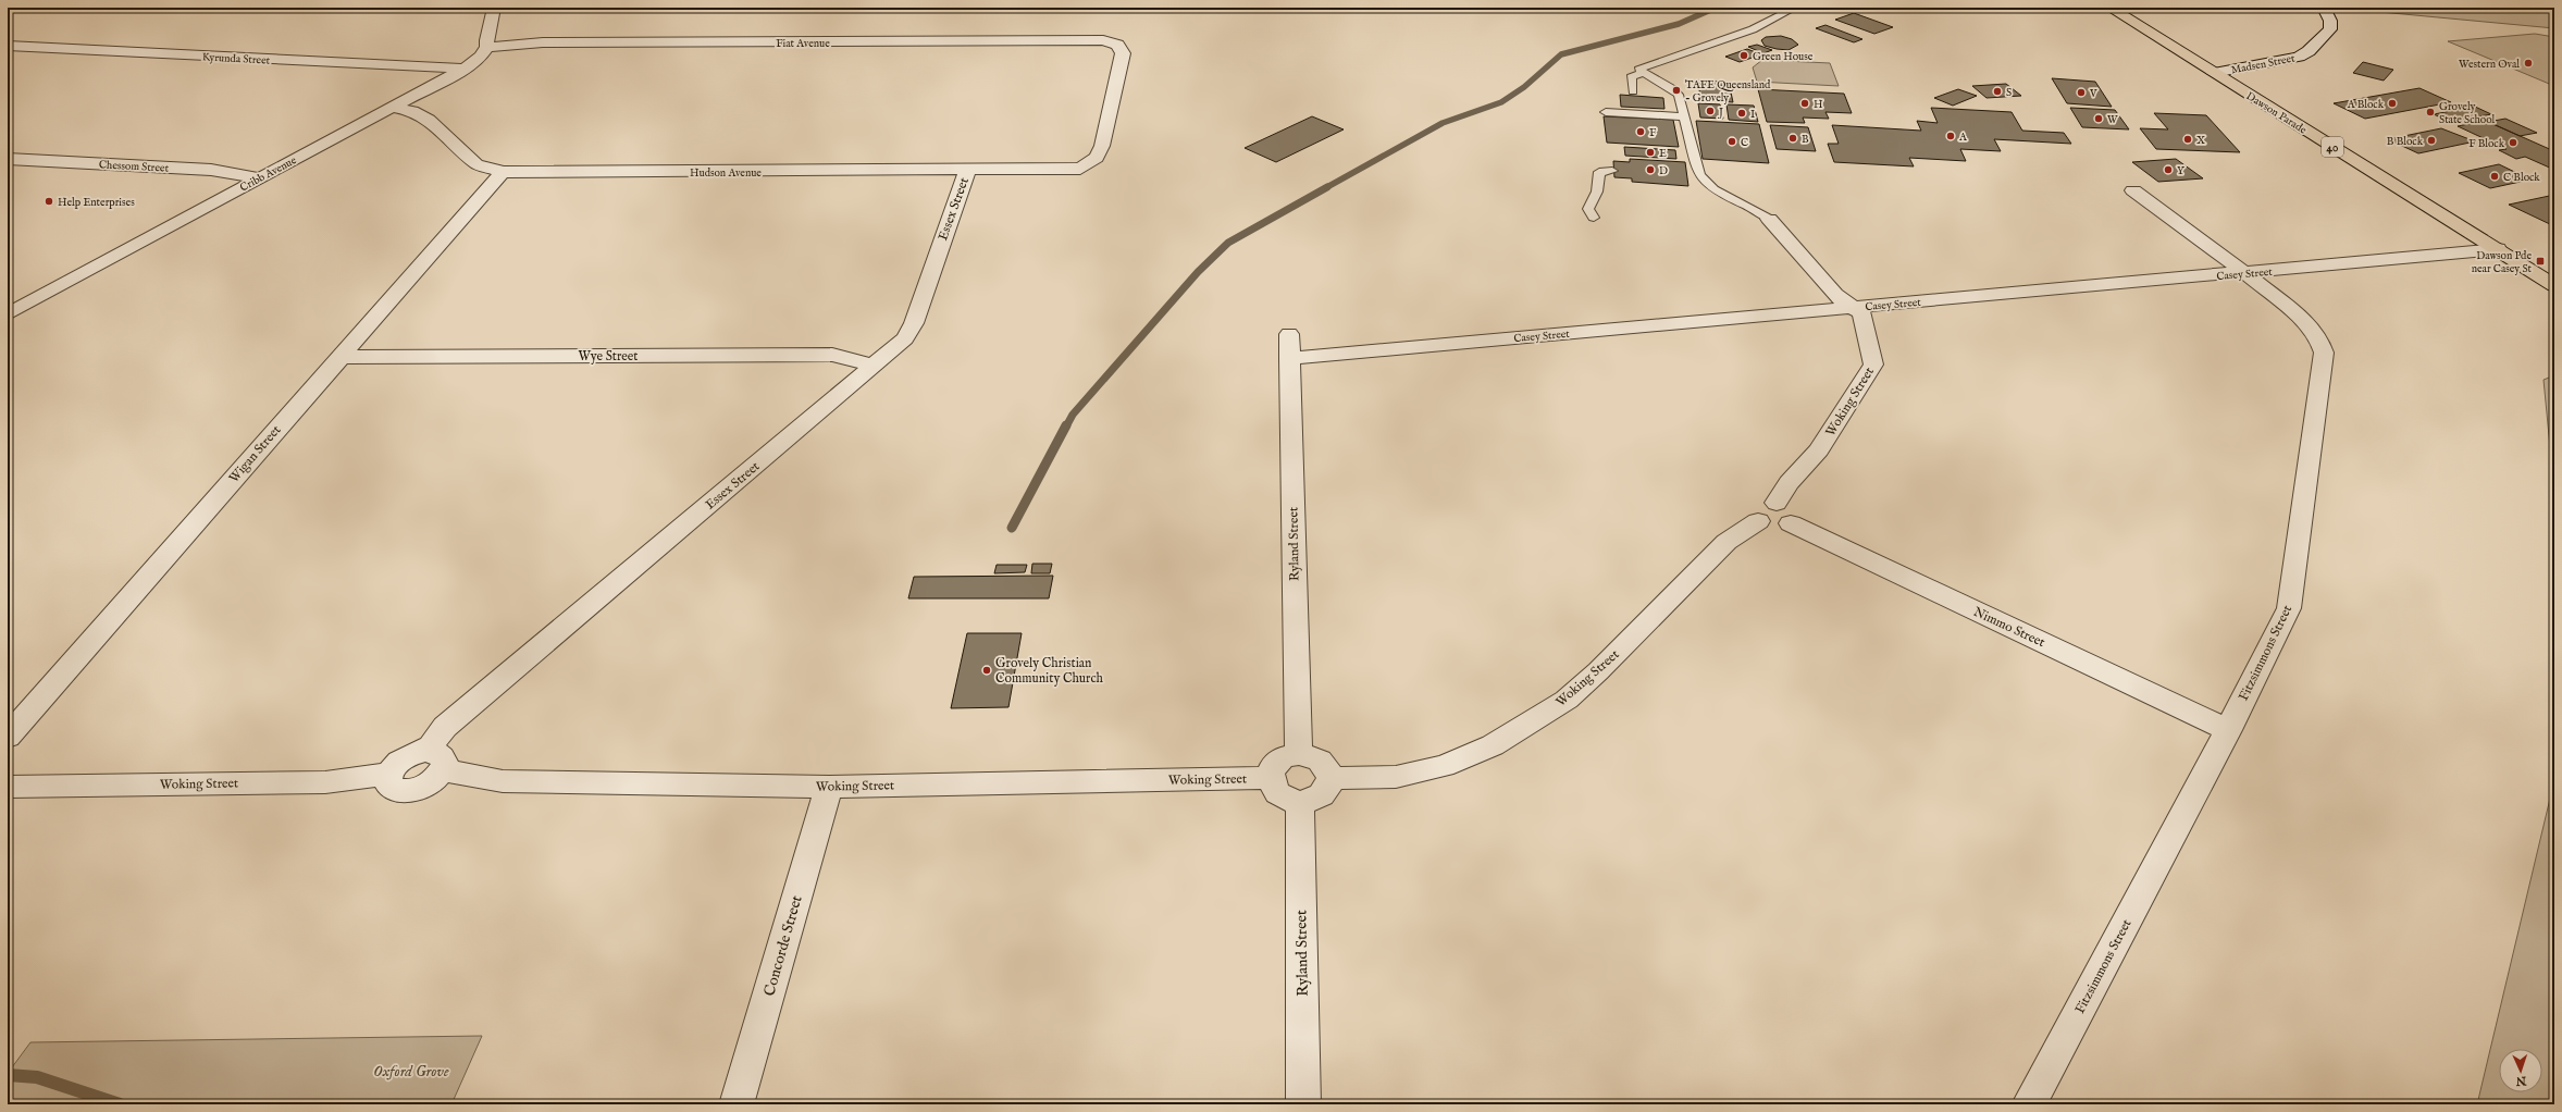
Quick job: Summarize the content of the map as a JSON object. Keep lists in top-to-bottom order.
{
  "streets": {
    "main road": ["Dawson Parade", "40"],
    "street": [
      "Fiat Avenue",
      "Kyrunda Street",
      "Madsen Street",
      "Chessom Street",
      "Hudson Avenue",
      "Cribb Avenue",
      "Essex Street",
      "Casey Street",
      "Wye Street",
      "Woking Street",
      "Wigan Street",
      "Ryland Street",
      "Nimmo Street",
      "Fitzsimmons Street",
      "Concorde Street"
    ]
  },
  "crossings": [
    ["Fiat Avenue", "Hudson Avenue"],
    ["Fiat Avenue", "Cribb Avenue"],
    ["Kyrunda Street", "Cribb Avenue"],
    ["Madsen Street", "Dawson Parade"],
    ["Dawson Parade", "Casey Street"],
    ["Chessom Street", "Cribb Avenue"],
    ["Hudson Avenue", "Cribb Avenue"],
    ["Hudson Avenue", "Essex Street"],
    ["Hudson Avenue", "Wigan Street"],
    ["Essex Street", "Wye Street"],
    ["Essex Street", "Woking Street"],
    ["Casey Street", "Woking Street"],
    ["Casey Street", "Ryland Street"],
    ["Casey Street", "Fitzsimmons Street"],
    ["Wye Street", "Wigan Street"],
    ["Woking Street", "Ryland Street"],
    ["Woking Street", "Concorde Street"],
    ["Nimmo Street", "Fitzsimmons Street"]
  ],
  "parks": ["Oxford Grove"],
  "places": {
    "other": [
      "Green House",
      "Western Oval",
      "TAFE Queensland - Grovely",
      "S",
      "V",
      "H",
      "A Block",
      "J",
      "Grovely State School",
      "I",
      "W",
      "F",
      "A",
      "B",
      "X",
      "B Block",
      "C",
      "F Block",
      "E",
      "D",
      "Y",
      "C Block",
      "Help Enterprises",
      "Grovely Christian Community Church"
    ],
    "transit": ["Dawson Pde near Casey St"]
  },
  "north": "bottom"
}
